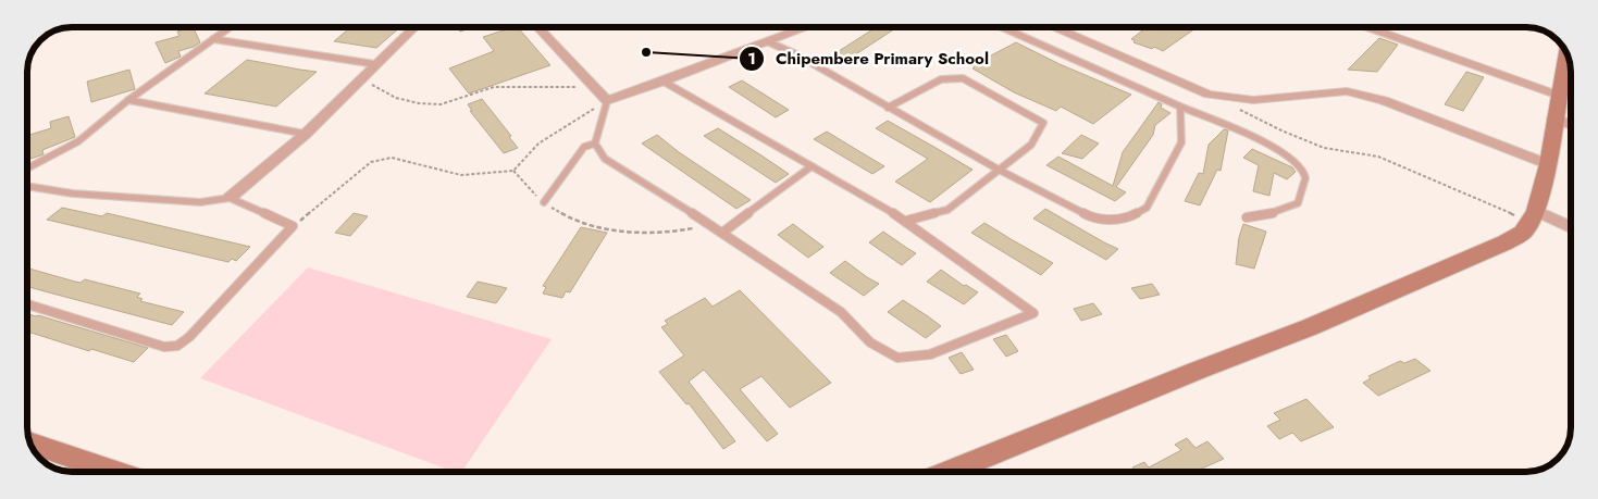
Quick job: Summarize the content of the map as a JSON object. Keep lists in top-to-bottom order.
{
  "places": ["Chipembere Primary School"]
}
